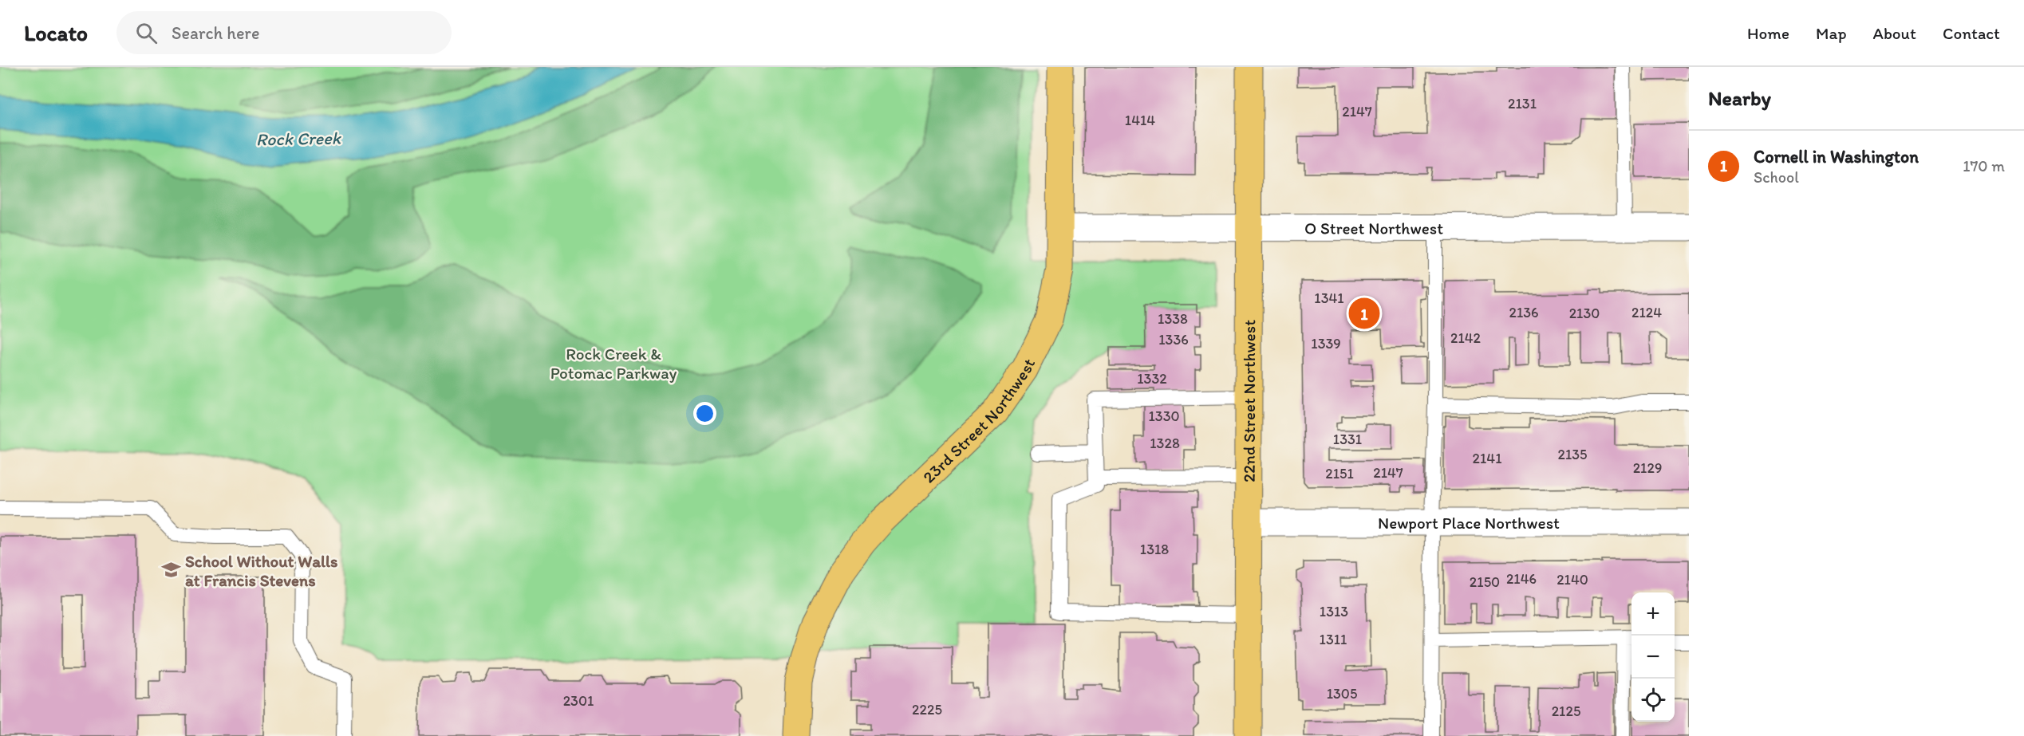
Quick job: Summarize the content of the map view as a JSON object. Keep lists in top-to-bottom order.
{
  "streets": {
    "main road": ["22nd Street Northwest", "23rd Street Northwest"],
    "street": ["O Street Northwest", "Newport Place Northwest"]
  },
  "crossings": [
    ["O Street Northwest", "22nd Street Northwest"],
    ["O Street Northwest", "23rd Street Northwest"],
    ["22nd Street Northwest", "Newport Place Northwest"]
  ],
  "water": ["Rock Creek"],
  "parks": ["Rock Creek & Potomac Parkway"],
  "places": {
    "school or university": ["School Without Walls at Francis Stevens"]
  },
  "house_numbers": [
    "2131",
    "2147",
    "1414",
    "1341",
    "2136",
    "2124",
    "2130",
    "1338",
    "2142",
    "1336",
    "1339",
    "1332",
    "1330",
    "1331",
    "1328",
    "2135",
    "2141",
    "2129",
    "2147",
    "2151",
    "1318",
    "2146",
    "2140",
    "2150",
    "1313",
    "1311",
    "1305",
    "2301",
    "2225",
    "2125"
  ],
  "page": {
    "header": "Locato",
    "search": "Search here",
    "nav": [
      "Home",
      "Map",
      "About",
      "Contact"
    ],
    "heading": "Nearby",
    "list": [
      {
        "mark": "1",
        "name": "Cornell in Washington",
        "note": "School",
        "value": "170 m"
      }
    ],
    "pins": "1",
    "map_buttons": ["+", "−"]
  }
}
